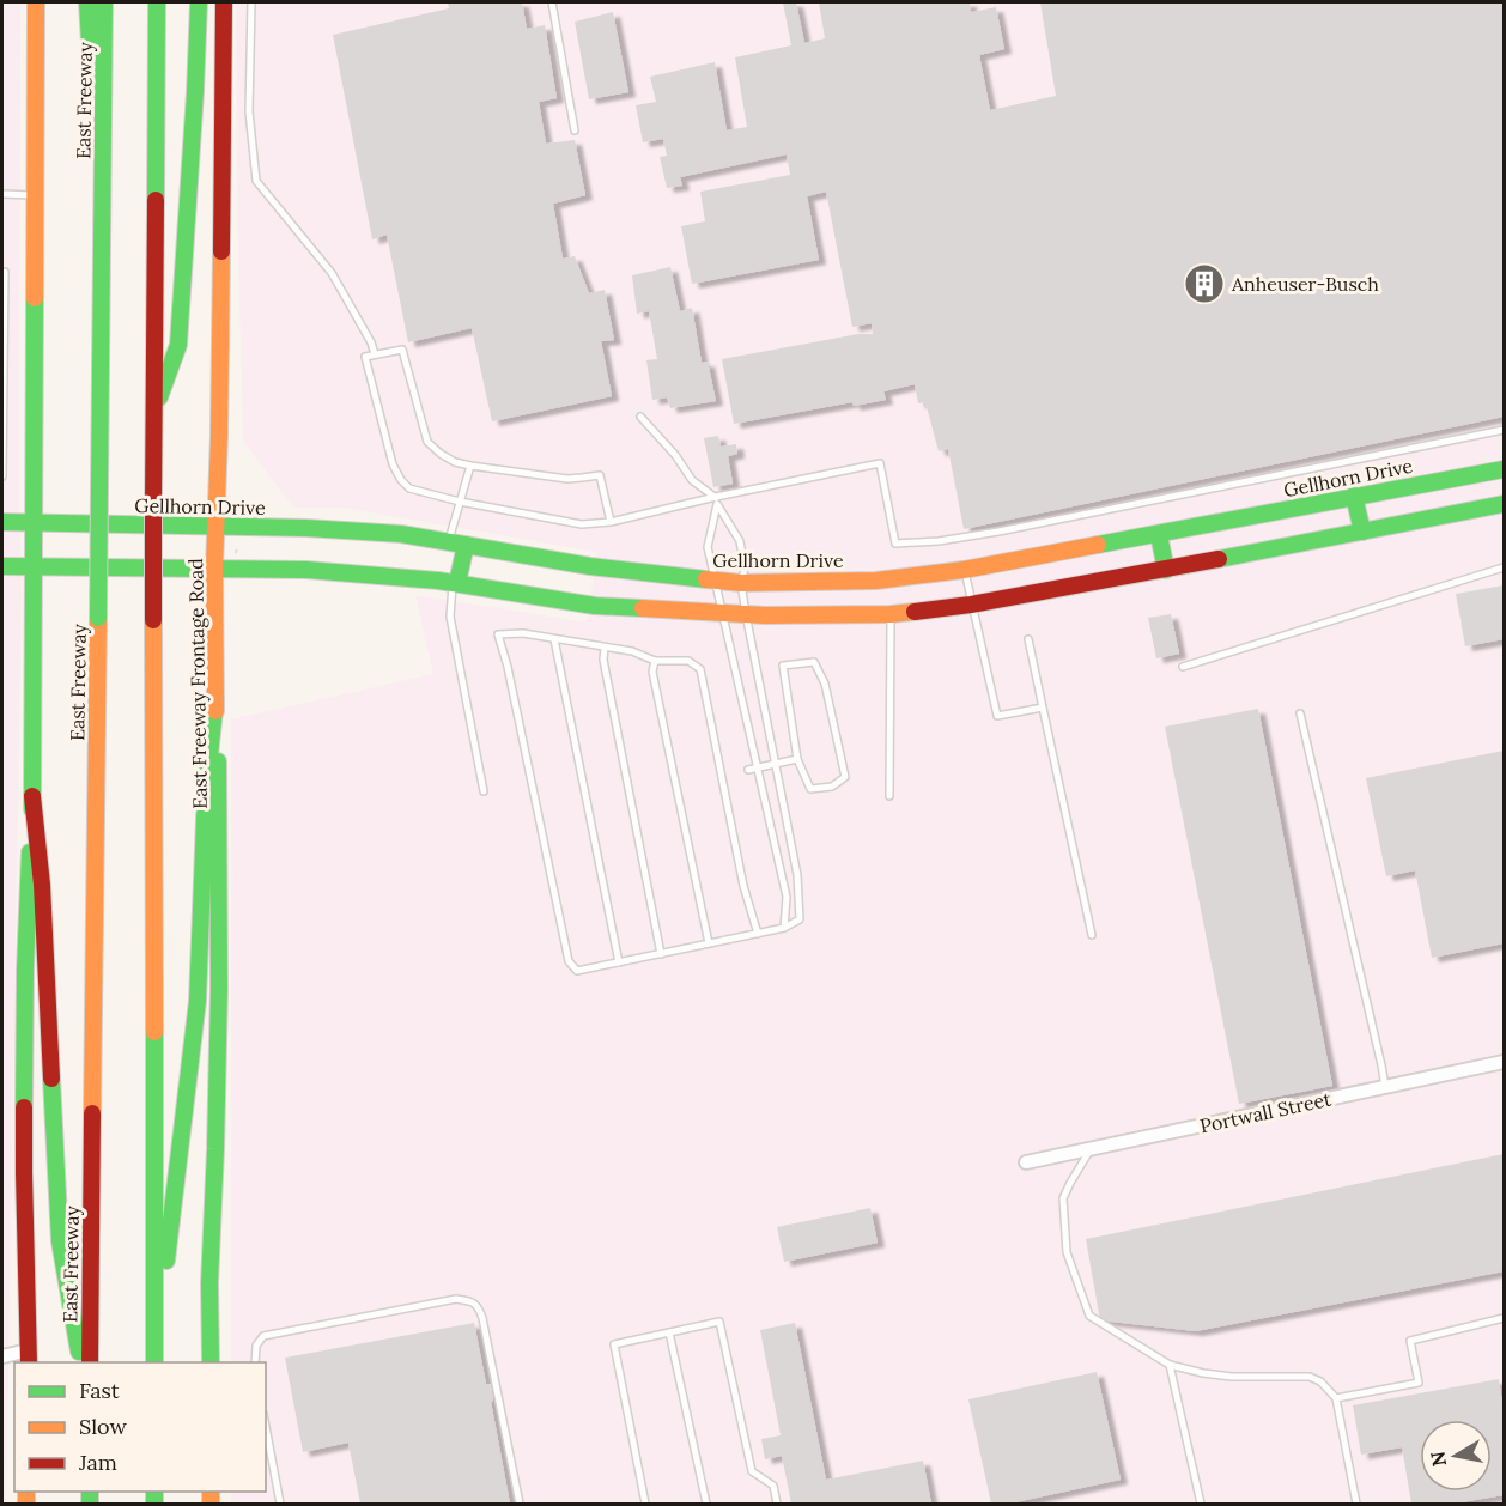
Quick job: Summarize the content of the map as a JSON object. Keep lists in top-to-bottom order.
{
  "streets": {
    "main road": ["East Freeway", "Gellhorn Drive", "East Freeway Frontage Road"],
    "street": ["Portwall Street"]
  },
  "crossings": [
    ["Gellhorn Drive", "East Freeway Frontage Road"]
  ],
  "places": {
    "building": ["Anheuser-Busch"]
  },
  "legend": ["Fast", "Slow", "Jam"],
  "north": "left"
}
